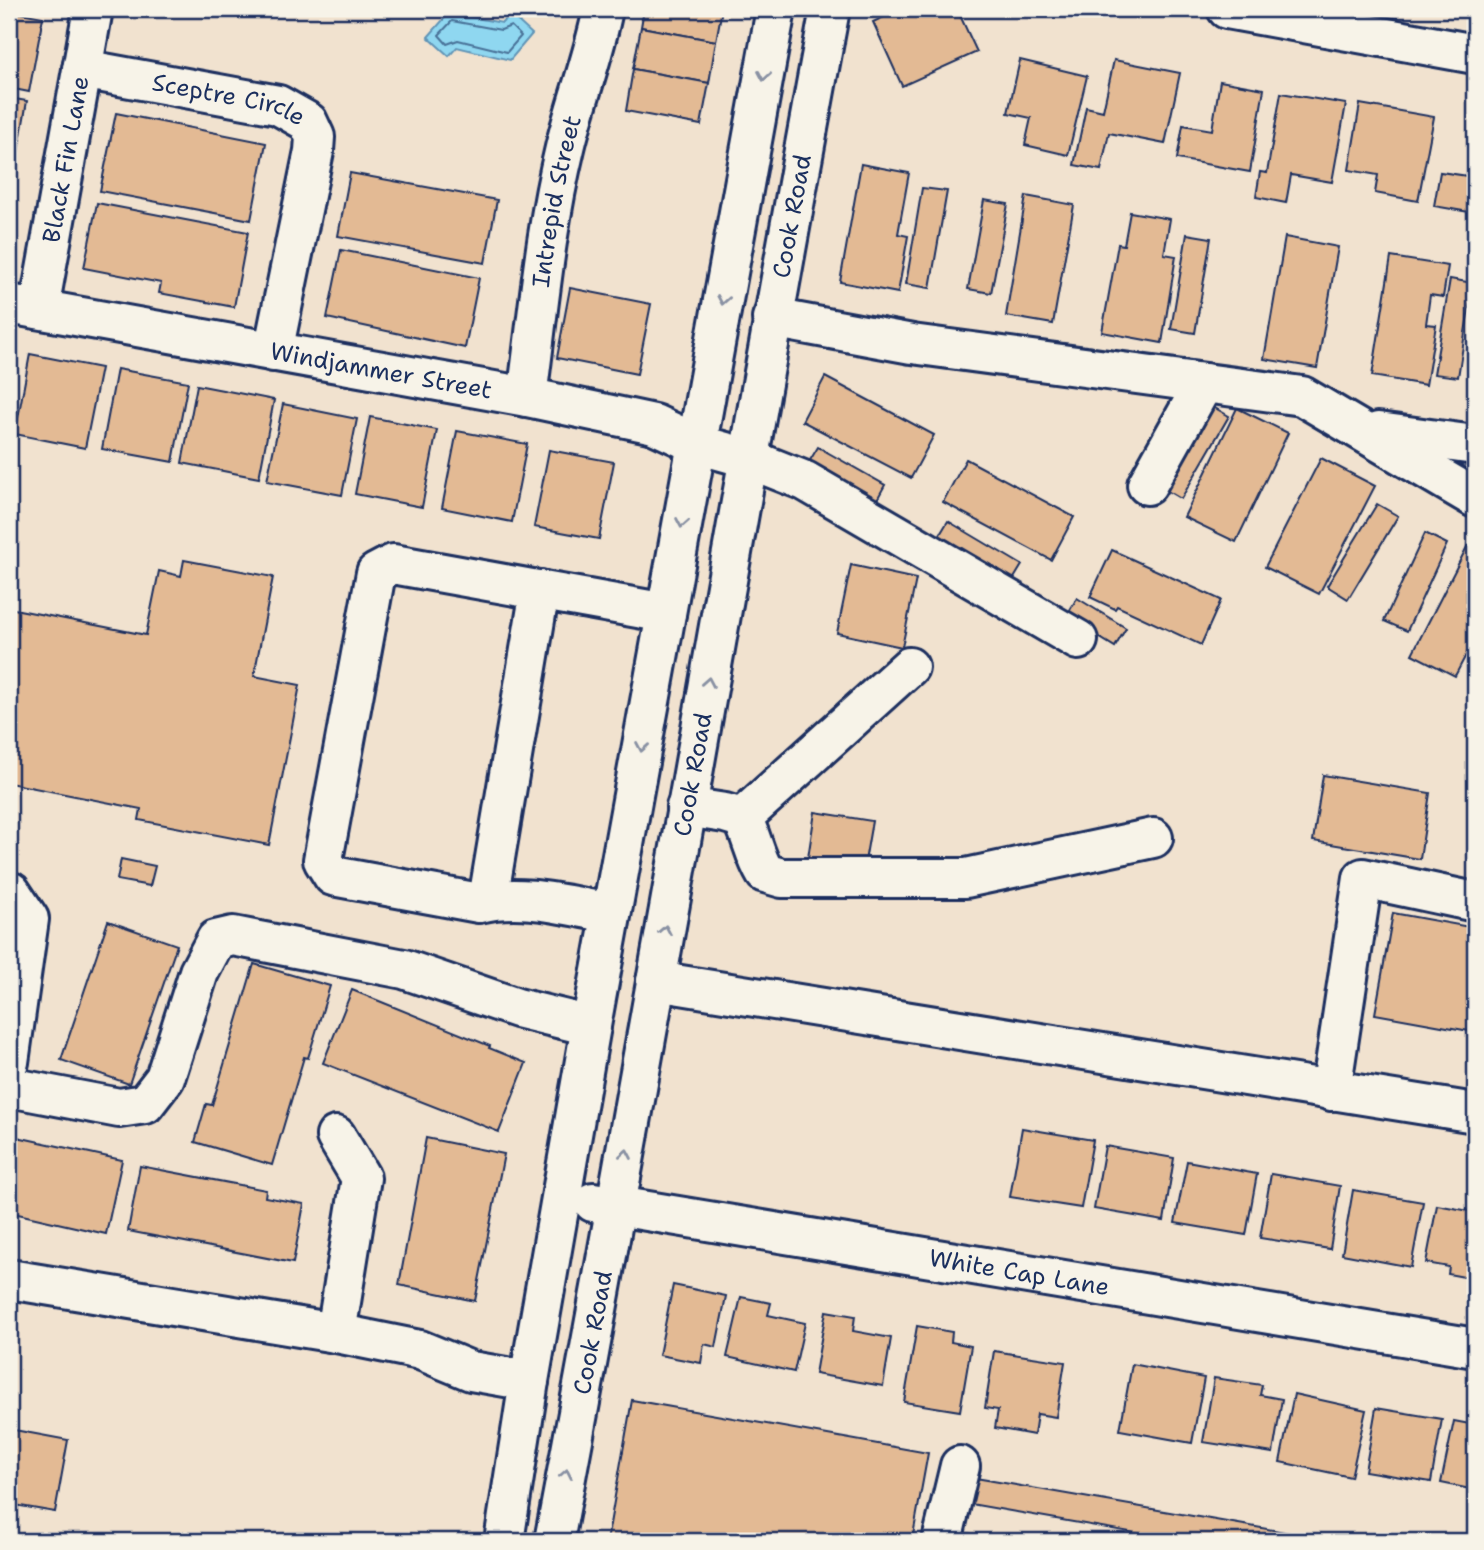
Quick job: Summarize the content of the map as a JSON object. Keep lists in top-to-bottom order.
{
  "streets": {
    "street": [
      "Sceptre Circle",
      "Black Fin Lane",
      "Intrepid Street",
      "Cook Road",
      "Windjammer Street",
      "White Cap Lane"
    ]
  },
  "crossings": [
    ["Sceptre Circle", "Black Fin Lane"],
    ["Sceptre Circle", "Windjammer Street"],
    ["Black Fin Lane", "Windjammer Street"],
    ["Intrepid Street", "Windjammer Street"],
    ["Cook Road", "Windjammer Street"],
    ["Cook Road", "White Cap Lane"]
  ]
}
